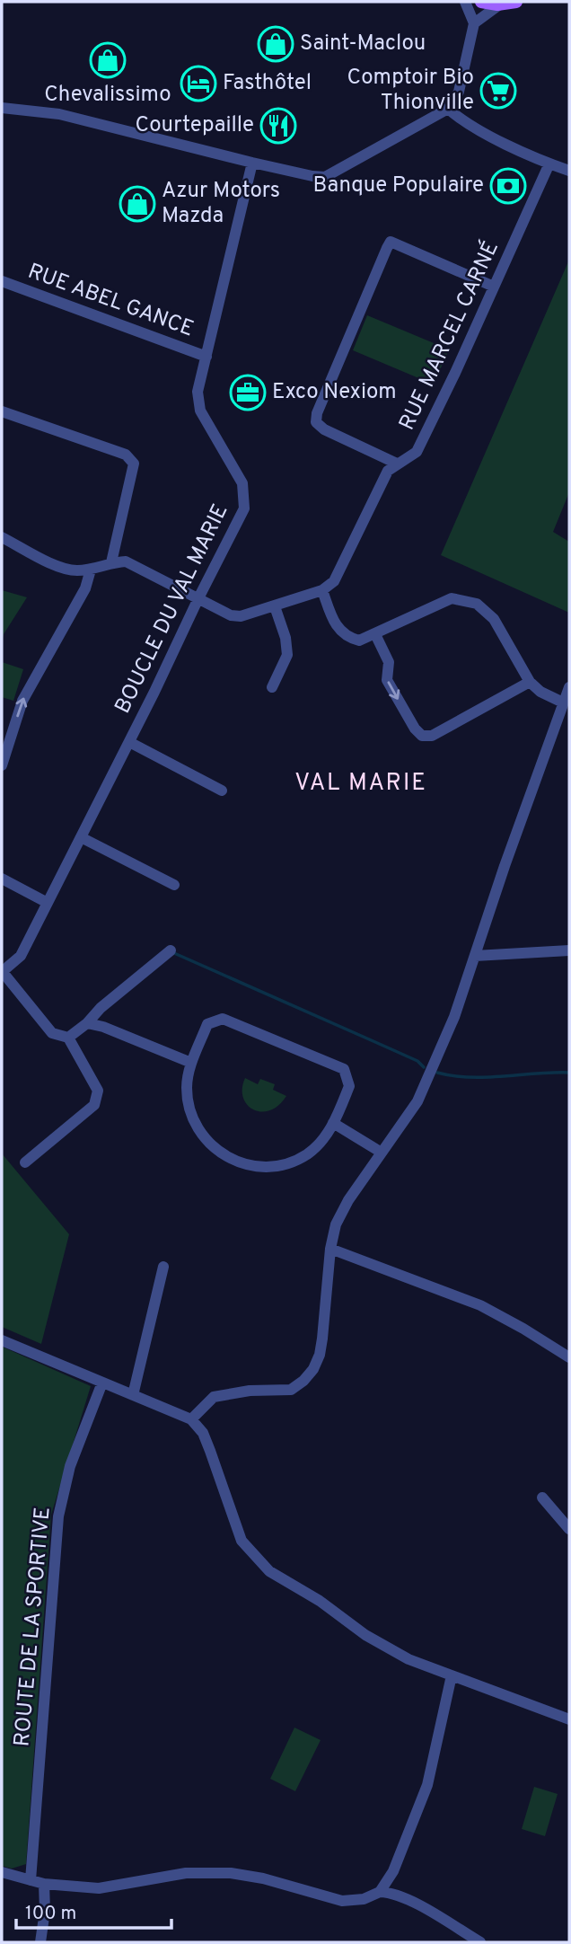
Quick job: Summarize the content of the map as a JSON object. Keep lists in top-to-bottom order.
{
  "streets": {
    "street": [
      "RUE ABEL GANCE",
      "RUE MARCEL CARNÉ",
      "BOUCLE DU VAL MARIE",
      "ROUTE DE LA SPORTIVE"
    ]
  },
  "crossings": [
    ["RUE ABEL GANCE", "BOUCLE DU VAL MARIE"]
  ],
  "districts": ["VAL MARIE"],
  "places": {
    "shop": ["Saint-Maclou", "Chevalissimo", "Azur Motors Mazda"],
    "hotel": ["Fasthôtel"],
    "supermarket": ["Comptoir Bio Thionville"],
    "restaurant": ["Courtepaille"],
    "bank": ["Banque Populaire"],
    "office": ["Exco Nexiom"]
  },
  "scale_bar": "100 m"
}
